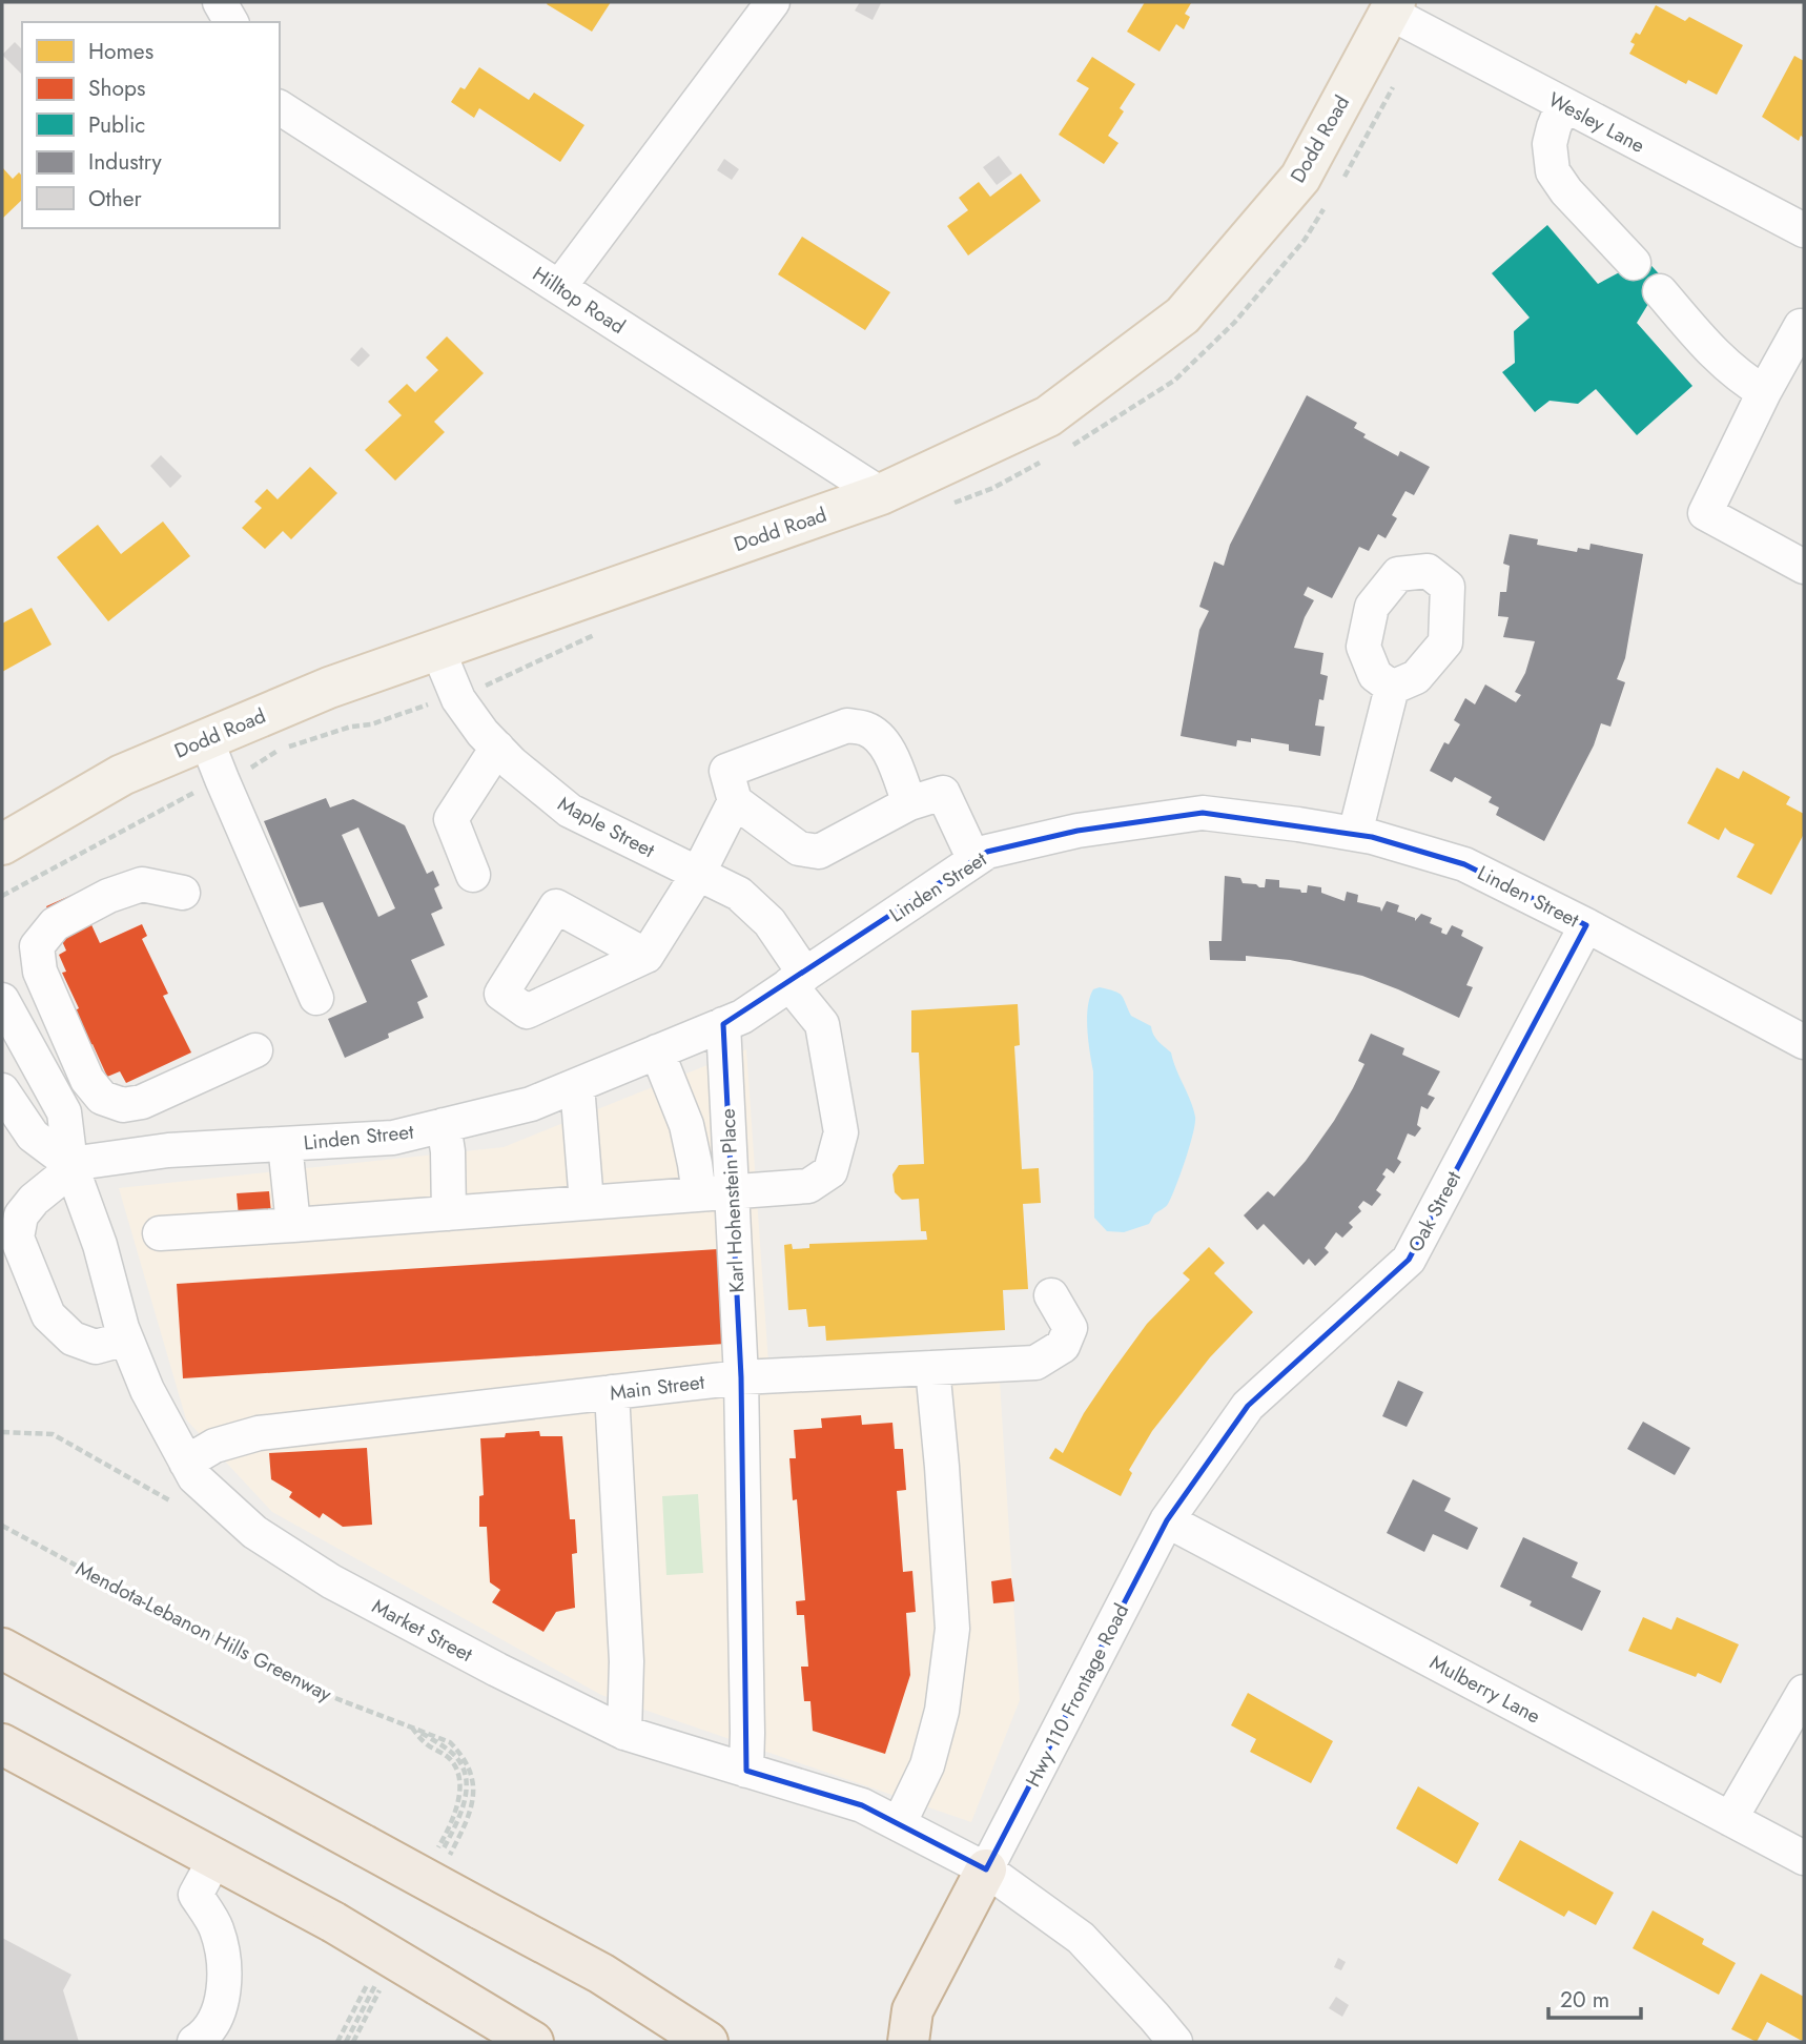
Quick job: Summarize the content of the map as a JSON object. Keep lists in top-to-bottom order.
{
  "streets": {
    "main road": ["Dodd Road"],
    "street": [
      "Wesley Lane",
      "Hilltop Road",
      "Maple Street",
      "Linden Street",
      "Karl Hohenstein Place",
      "Oak Street",
      "Main Street",
      "Market Street",
      "Mulberry Lane",
      "Hwy 110 Frontage Road"
    ],
    "path": ["Mendota-Lebanon Hills Greenway"]
  },
  "crossings": [
    ["Wesley Lane", "Dodd Road"],
    ["Dodd Road", "Hilltop Road"],
    ["Dodd Road", "Maple Street"],
    ["Maple Street", "Linden Street"],
    ["Maple Street", "Karl Hohenstein Place"],
    ["Linden Street", "Karl Hohenstein Place"],
    ["Linden Street", "Oak Street"],
    ["Linden Street", "Market Street"],
    ["Karl Hohenstein Place", "Main Street"],
    ["Oak Street", "Mulberry Lane"],
    ["Oak Street", "Hwy 110 Frontage Road"],
    ["Main Street", "Market Street"],
    ["Market Street", "Hwy 110 Frontage Road"],
    ["Mulberry Lane", "Hwy 110 Frontage Road"]
  ],
  "legend": [
    "Homes",
    "Shops",
    "Public",
    "Industry",
    "Other"
  ],
  "scale_bar": "20 m"
}
